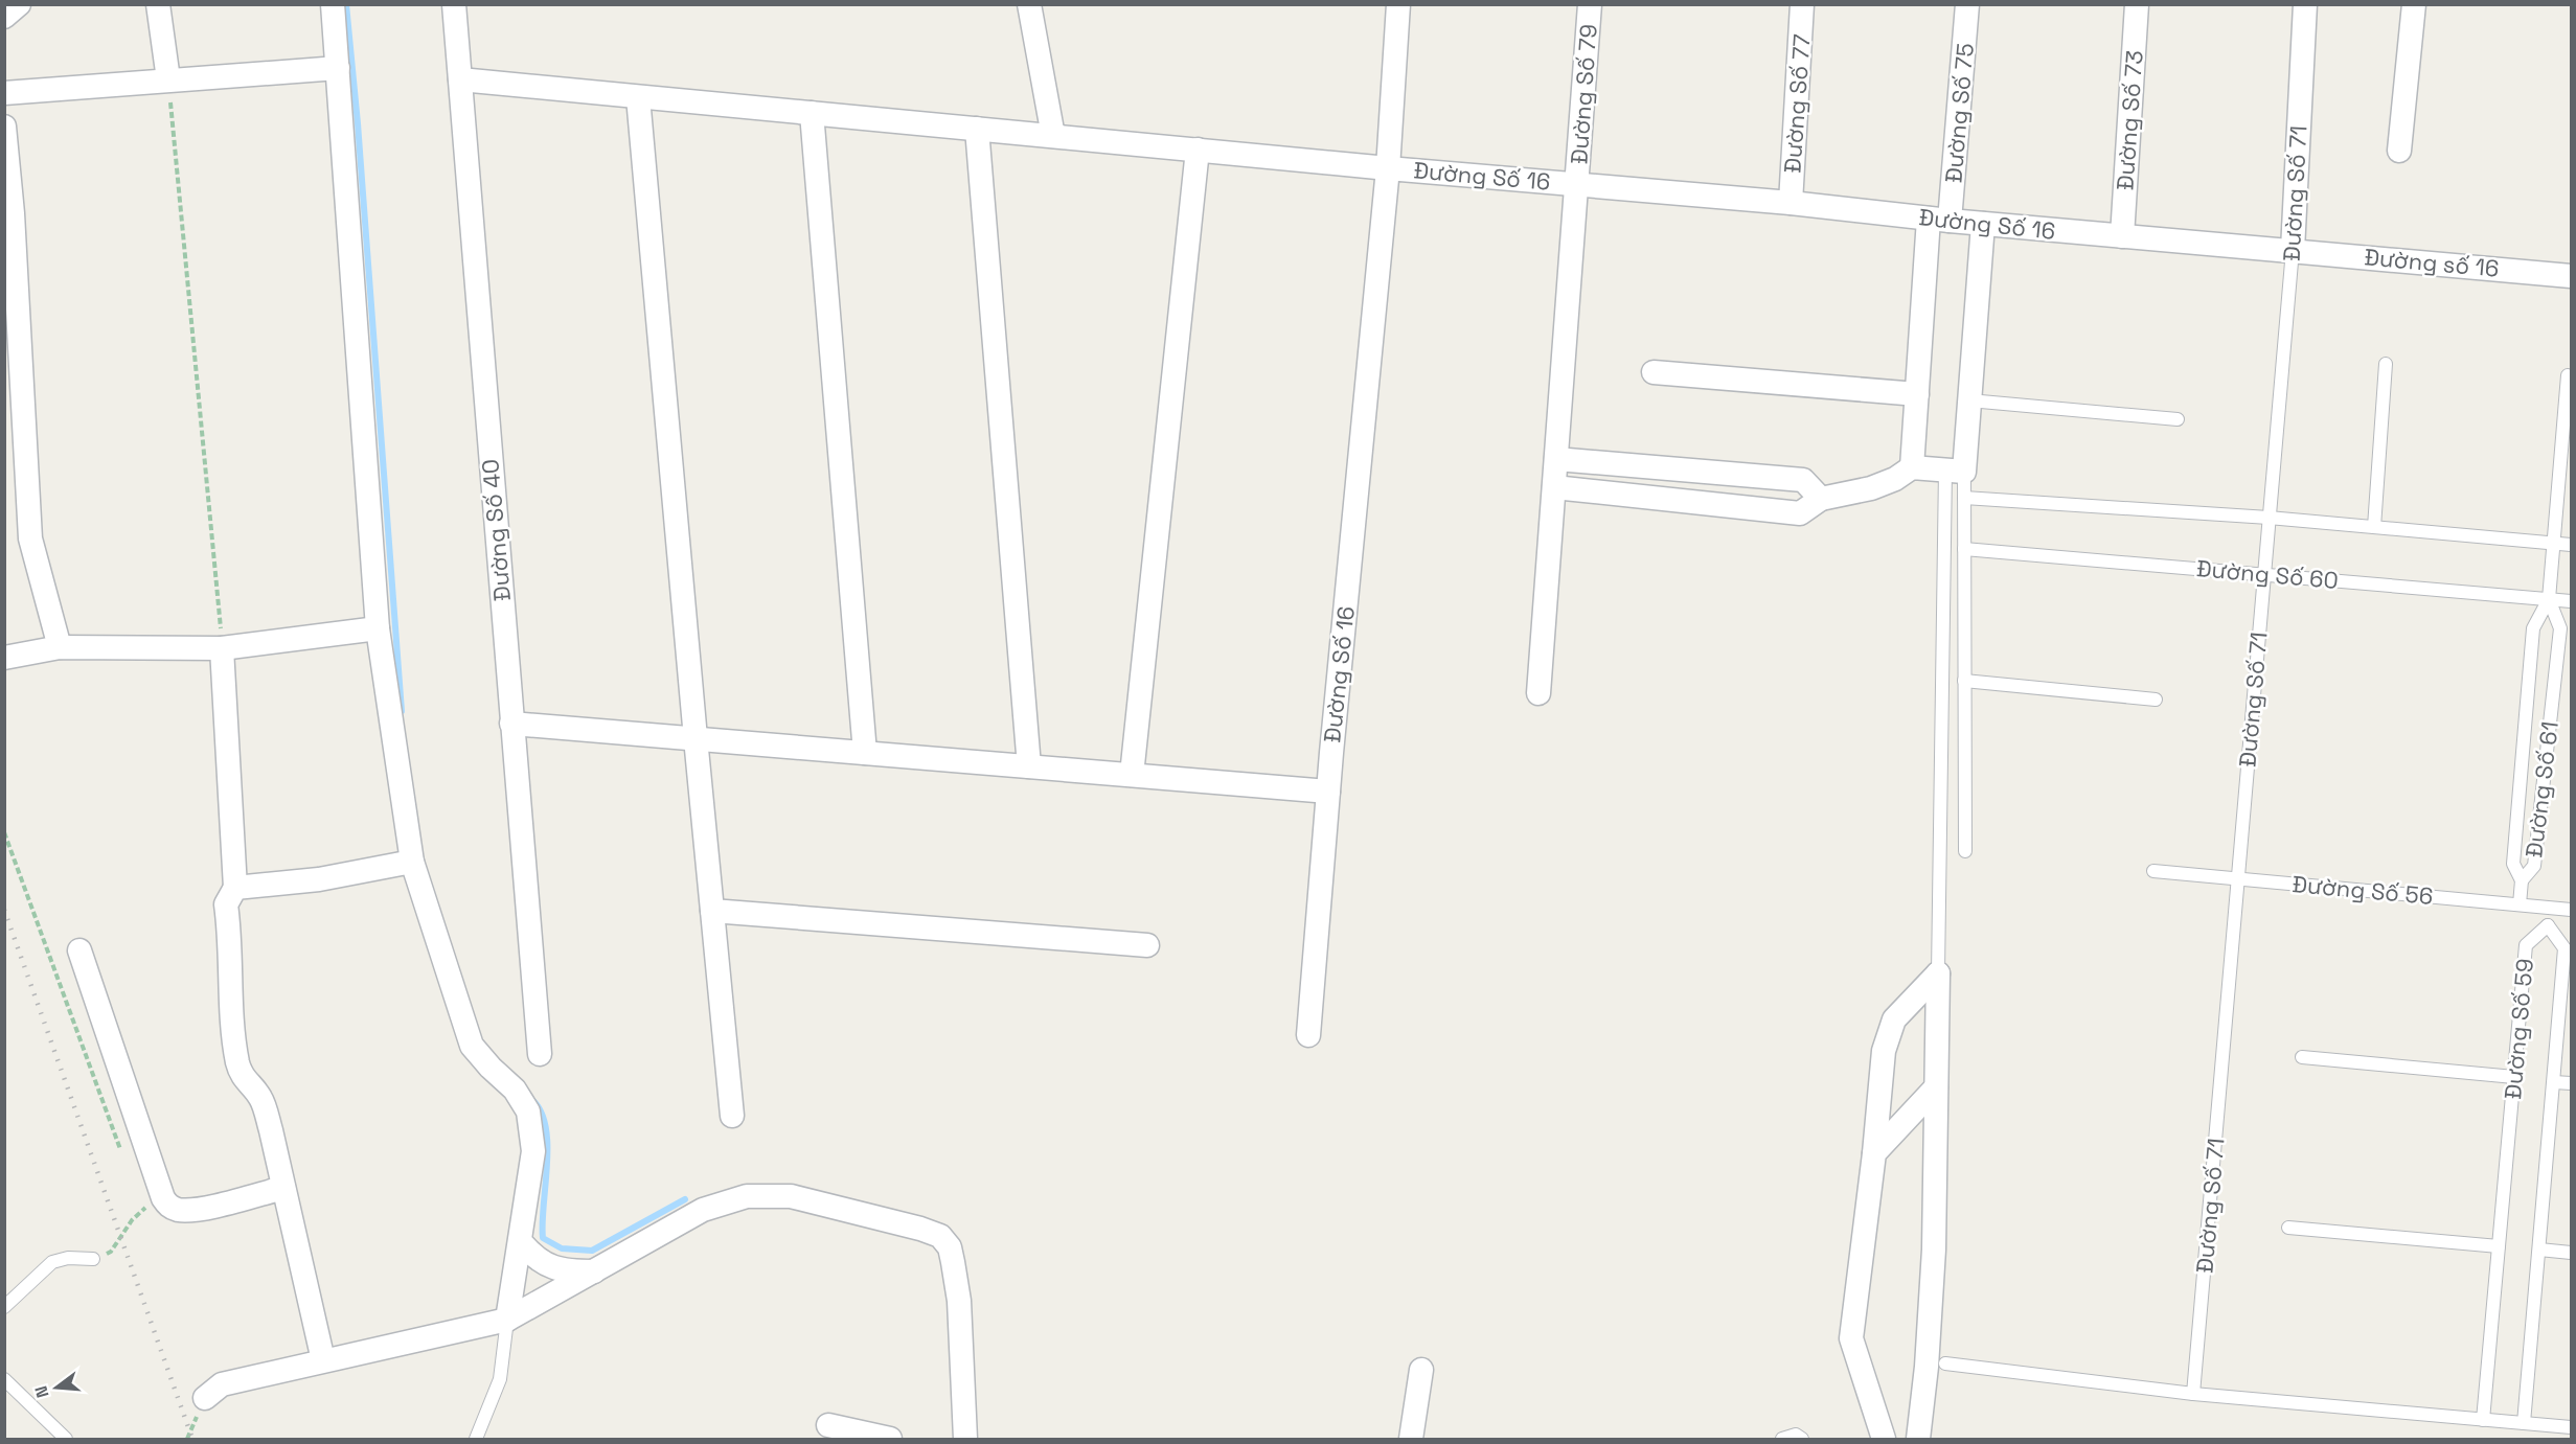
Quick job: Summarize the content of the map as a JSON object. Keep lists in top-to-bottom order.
{
  "streets": {
    "street": [
      "Đường Số 79",
      "Đường Số 77",
      "Đường Số 75",
      "Đường Số 73",
      "Đường Số 16",
      "Đường Số 71",
      "Đường số 16",
      "Đường Số 40"
    ],
    "lane": [
      "Đường Số 60",
      "Đường Số 61",
      "Đường Số 56",
      "Đường Số 59"
    ]
  },
  "crossings": [
    ["Đường Số 79", "Đường Số 16"],
    ["Đường Số 77", "Đường Số 16"],
    ["Đường Số 75", "Đường Số 16"],
    ["Đường Số 73", "Đường Số 16"],
    ["Đường Số 16", "Đường Số 71"],
    ["Đường Số 16", "Đường số 16"],
    ["Đường Số 71", "Đường số 16"],
    ["Đường Số 71", "Đường Số 60"],
    ["Đường Số 71", "Đường Số 56"],
    ["Đường Số 60", "Đường Số 61"]
  ],
  "north": "left"
}
